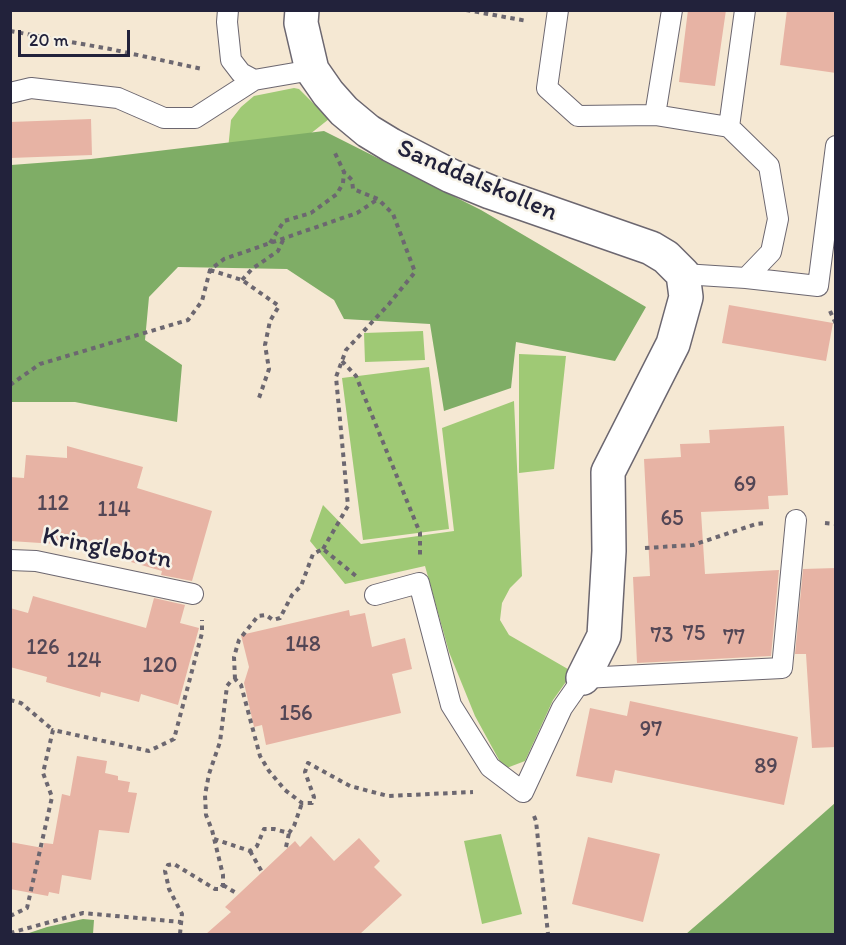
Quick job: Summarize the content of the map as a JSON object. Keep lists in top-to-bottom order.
{
  "streets": {
    "street": ["Sanddalskollen"],
    "lane": ["Kringlebotn"]
  },
  "house_numbers": [
    "69",
    "112",
    "114",
    "65",
    "75",
    "73",
    "77",
    "148",
    "126",
    "124",
    "120",
    "156",
    "97",
    "89"
  ],
  "scale_bar": "20 m"
}
